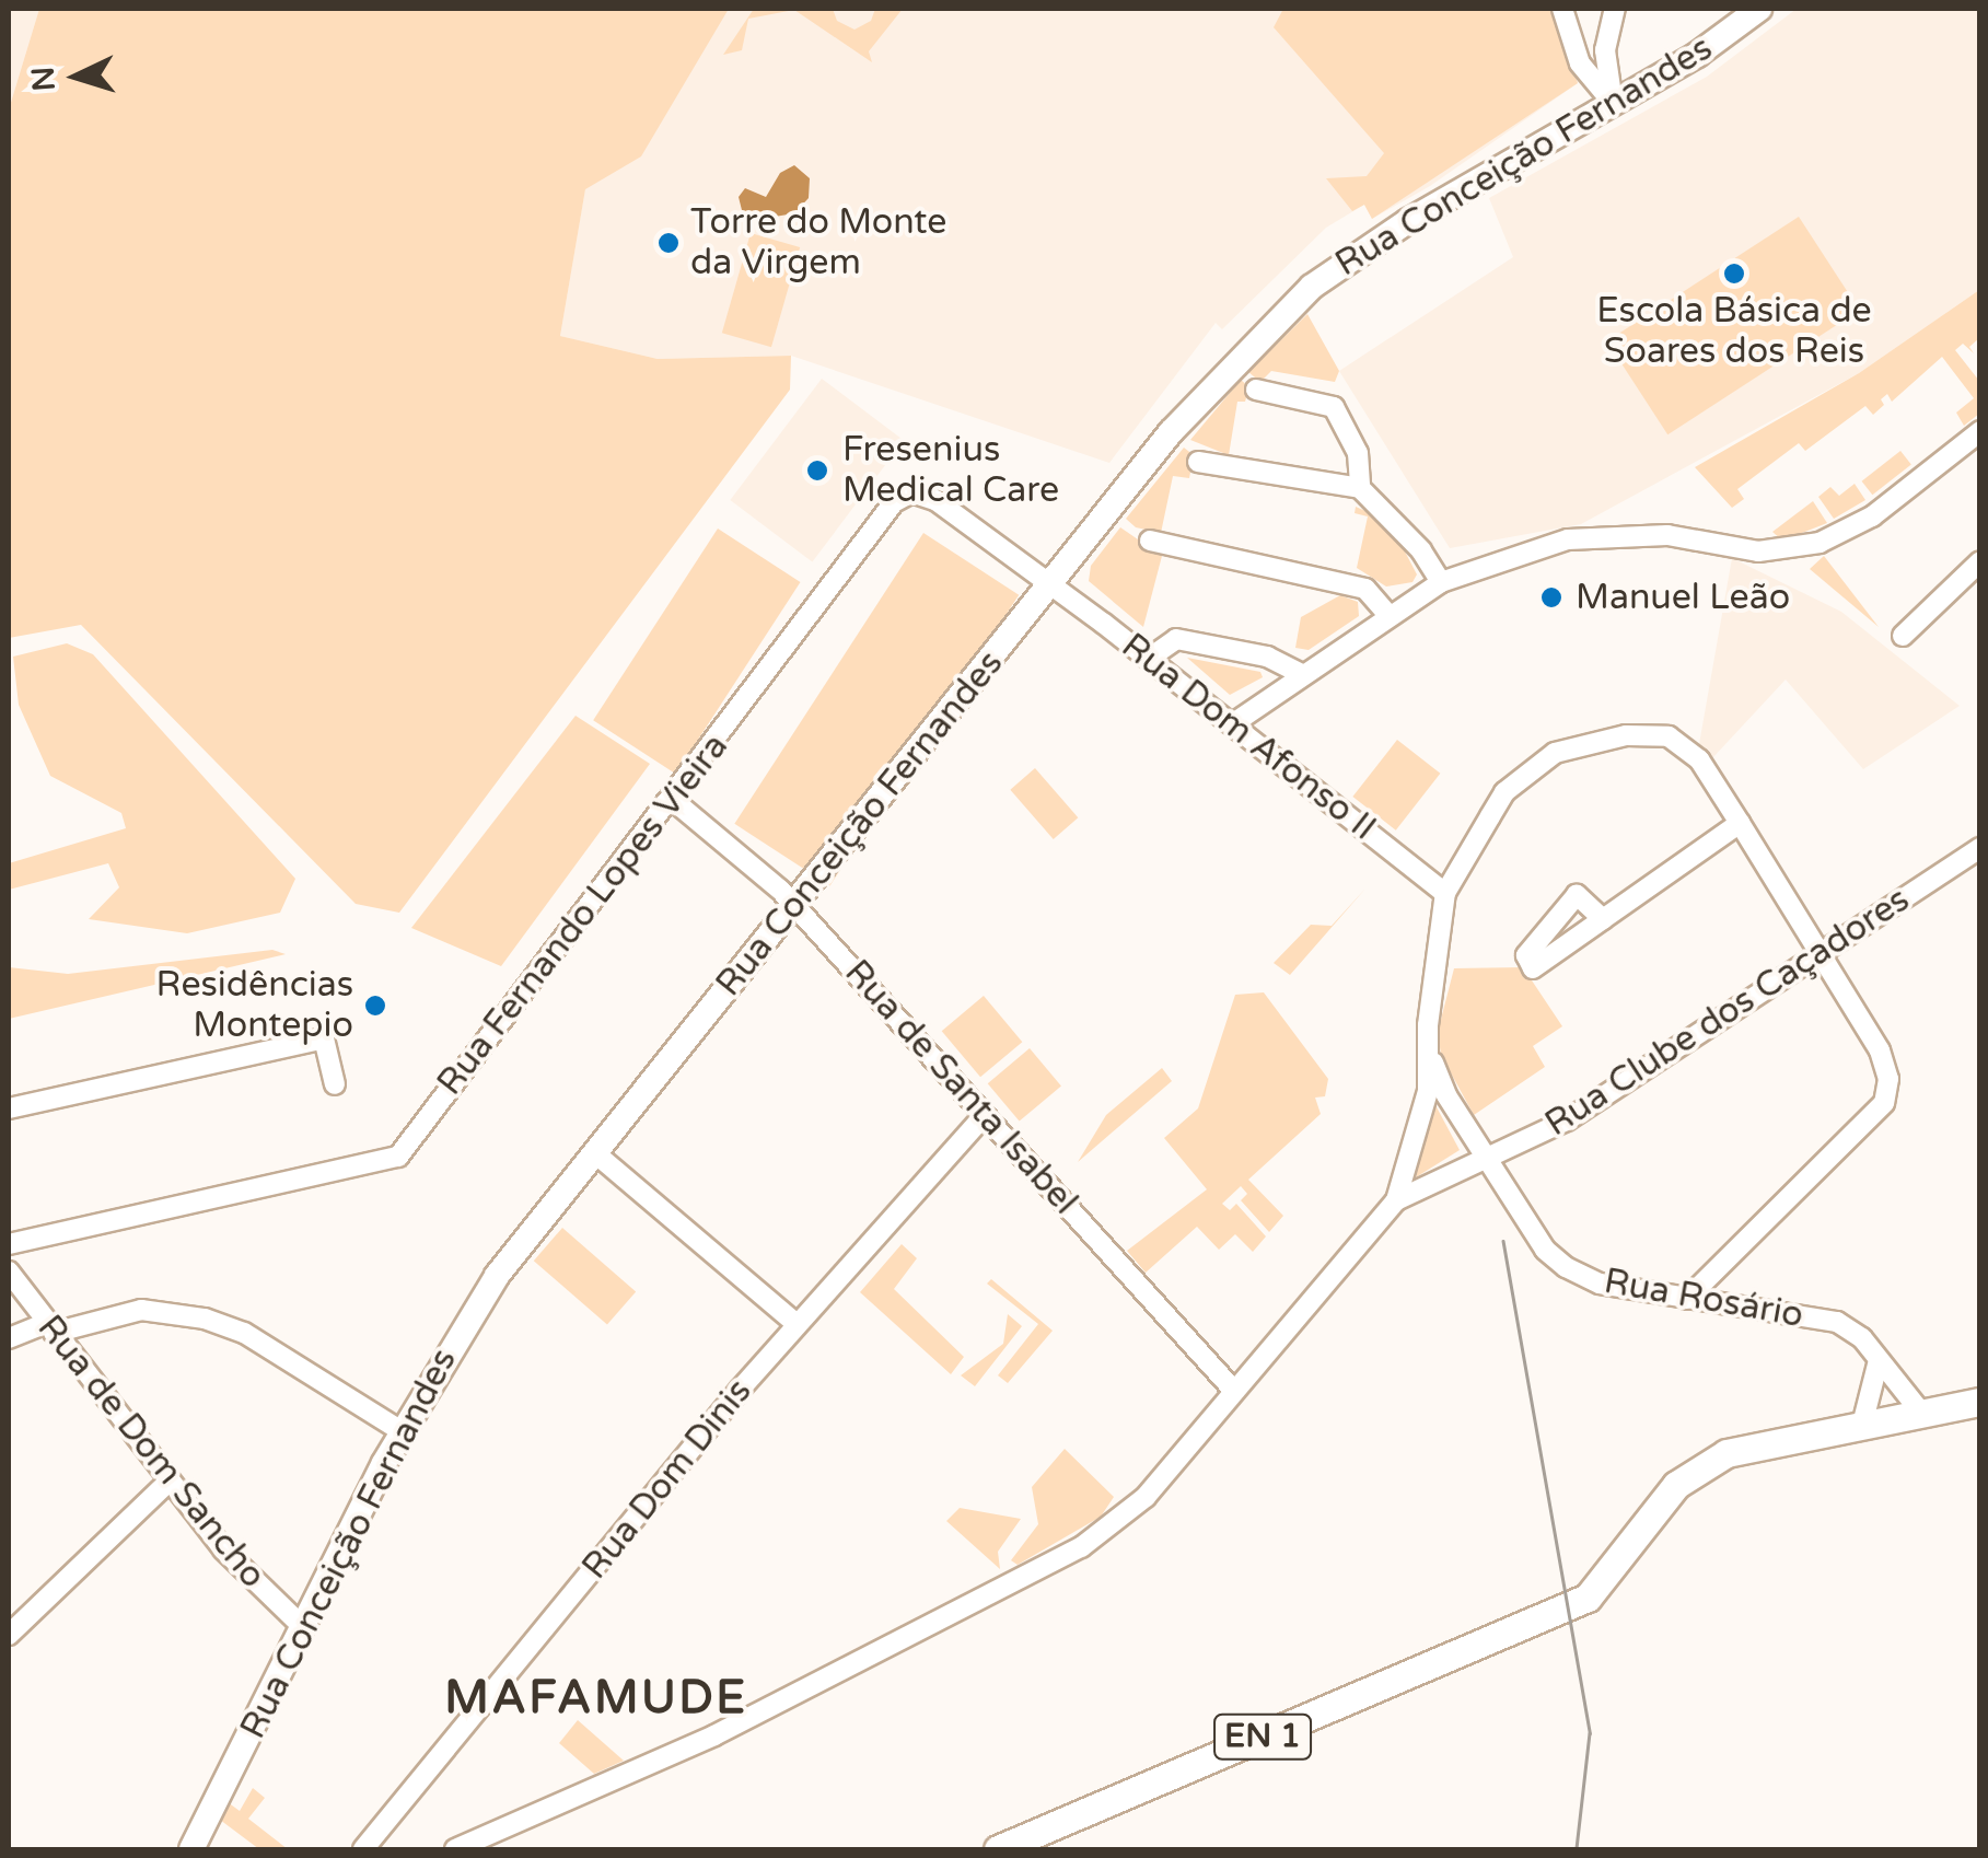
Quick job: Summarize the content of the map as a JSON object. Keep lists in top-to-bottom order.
{
  "streets": {
    "main road": ["Rua Conceição Fernandes", "EN 1"],
    "street": [
      "Rua Dom Afonso II",
      "Rua Fernando Lopes Vieira",
      "Rua Clube dos Caçadores",
      "Rua de Santa Isabel",
      "Rua Rosário",
      "Rua de Dom Sancho",
      "Rua Dom Dinis"
    ]
  },
  "crossings": [
    ["Rua Conceição Fernandes", "Rua Dom Afonso II"],
    ["Rua Conceição Fernandes", "Rua Fernando Lopes Vieira"],
    ["Rua Conceição Fernandes", "Rua de Santa Isabel"],
    ["Rua Conceição Fernandes", "Rua de Dom Sancho"],
    ["Rua Dom Afonso II", "Rua Fernando Lopes Vieira"],
    ["Rua Dom Afonso II", "Rua Rosário"],
    ["Rua Fernando Lopes Vieira", "Rua de Santa Isabel"],
    ["Rua Clube dos Caçadores", "Rua de Santa Isabel"],
    ["Rua Clube dos Caçadores", "Rua Rosário"],
    ["Rua de Santa Isabel", "Rua Dom Dinis"],
    ["Rua Rosário", "EN 1"]
  ],
  "districts": ["MAFAMUDE"],
  "places": [
    "Torre do Monte da Virgem",
    "Escola Básica de Soares dos Reis",
    "Fresenius Medical Care",
    "Manuel Leão",
    "Residências Montepio"
  ],
  "north": "left"
}
